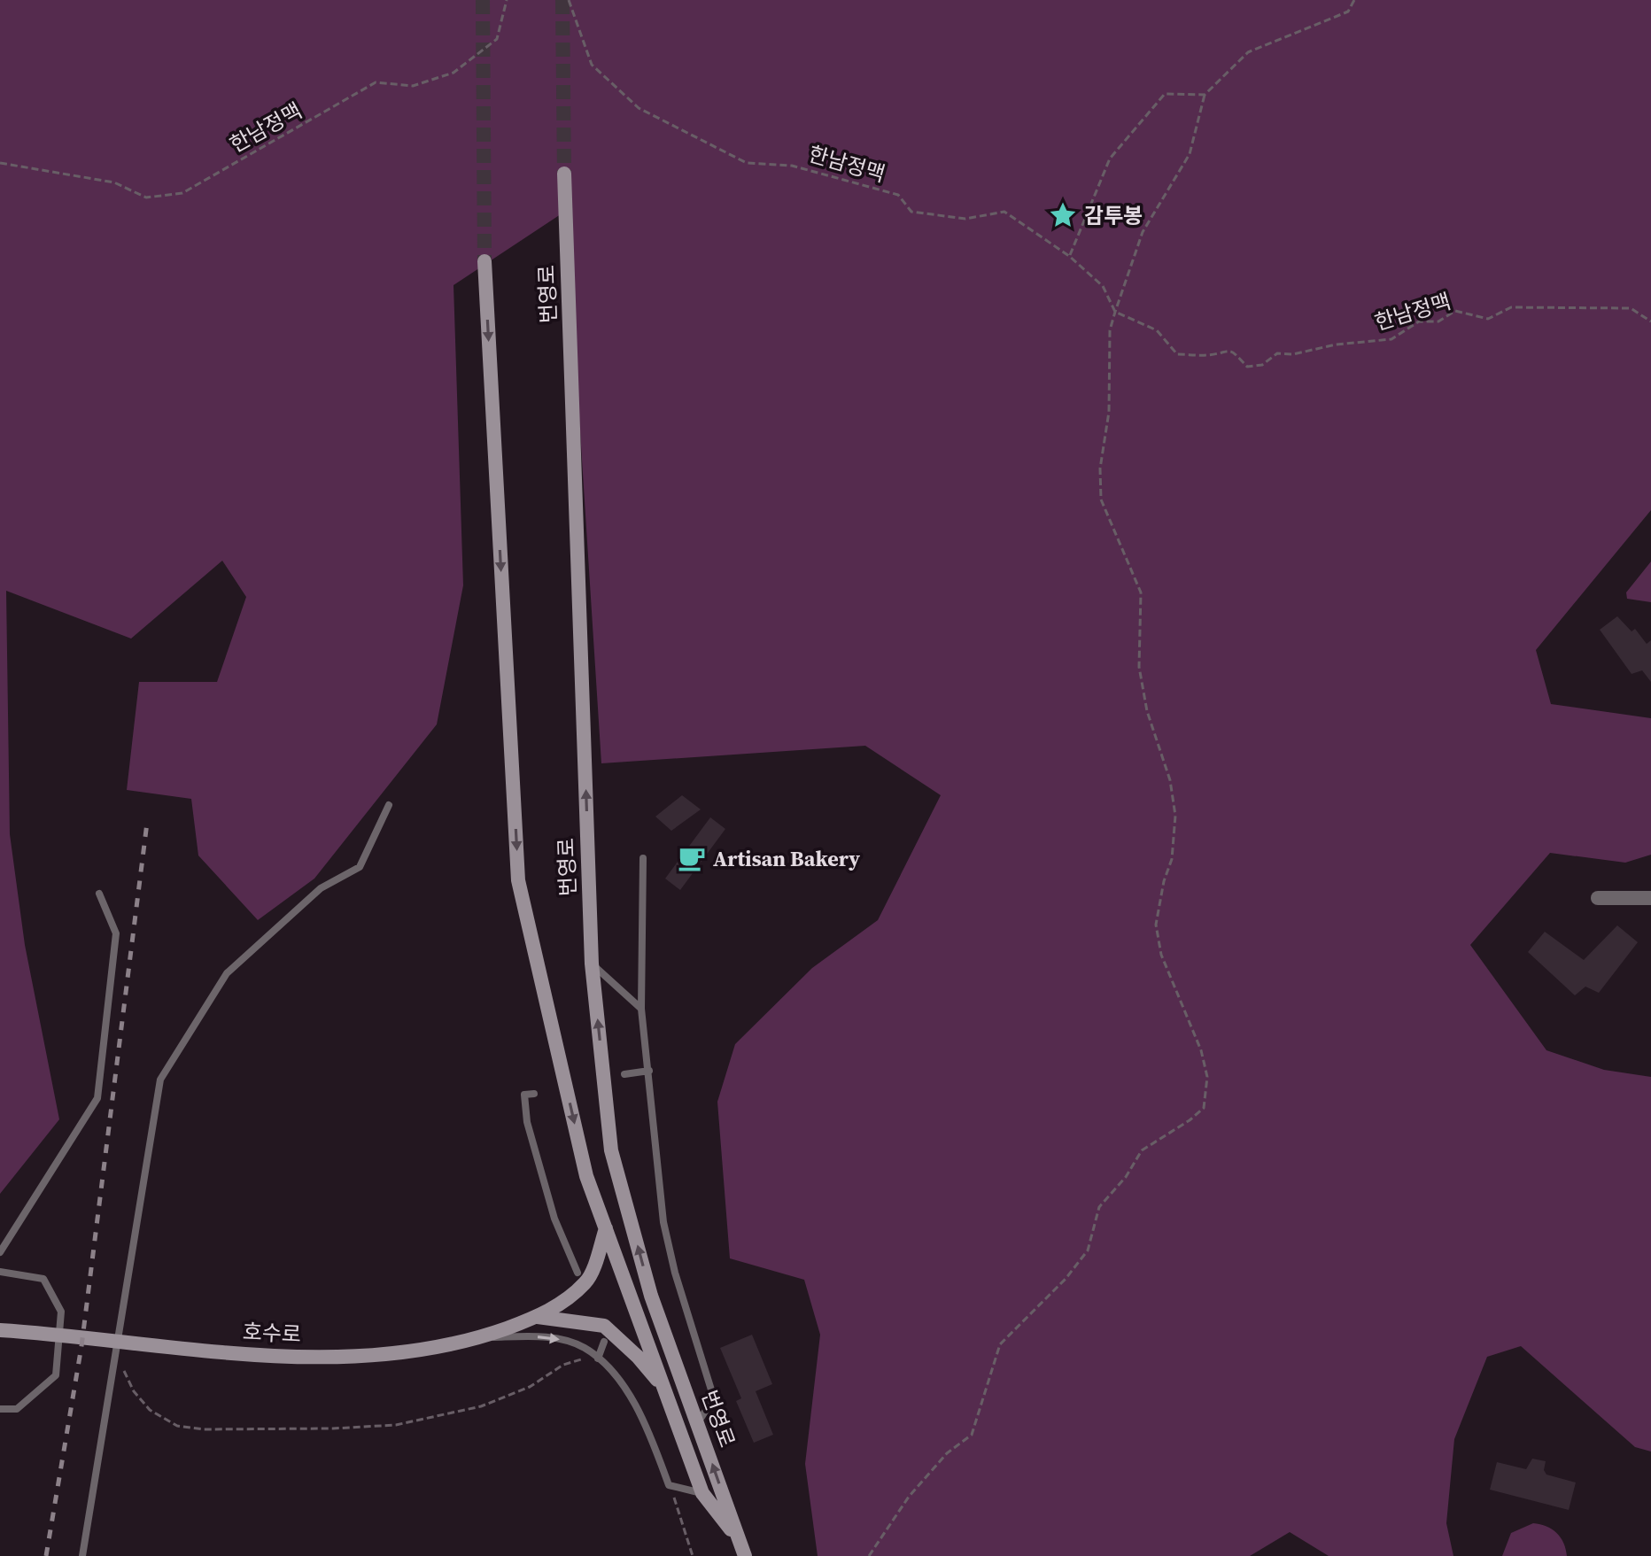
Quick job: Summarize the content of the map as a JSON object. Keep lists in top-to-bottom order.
{
  "streets": {
    "street": ["번영로", "호수로"],
    "path": ["한남정맥"]
  },
  "crossings": [
    ["번영로", "호수로"]
  ],
  "places": {
    "place": ["감투봉"],
    "cafe": ["Artisan Bakery"]
  }
}
